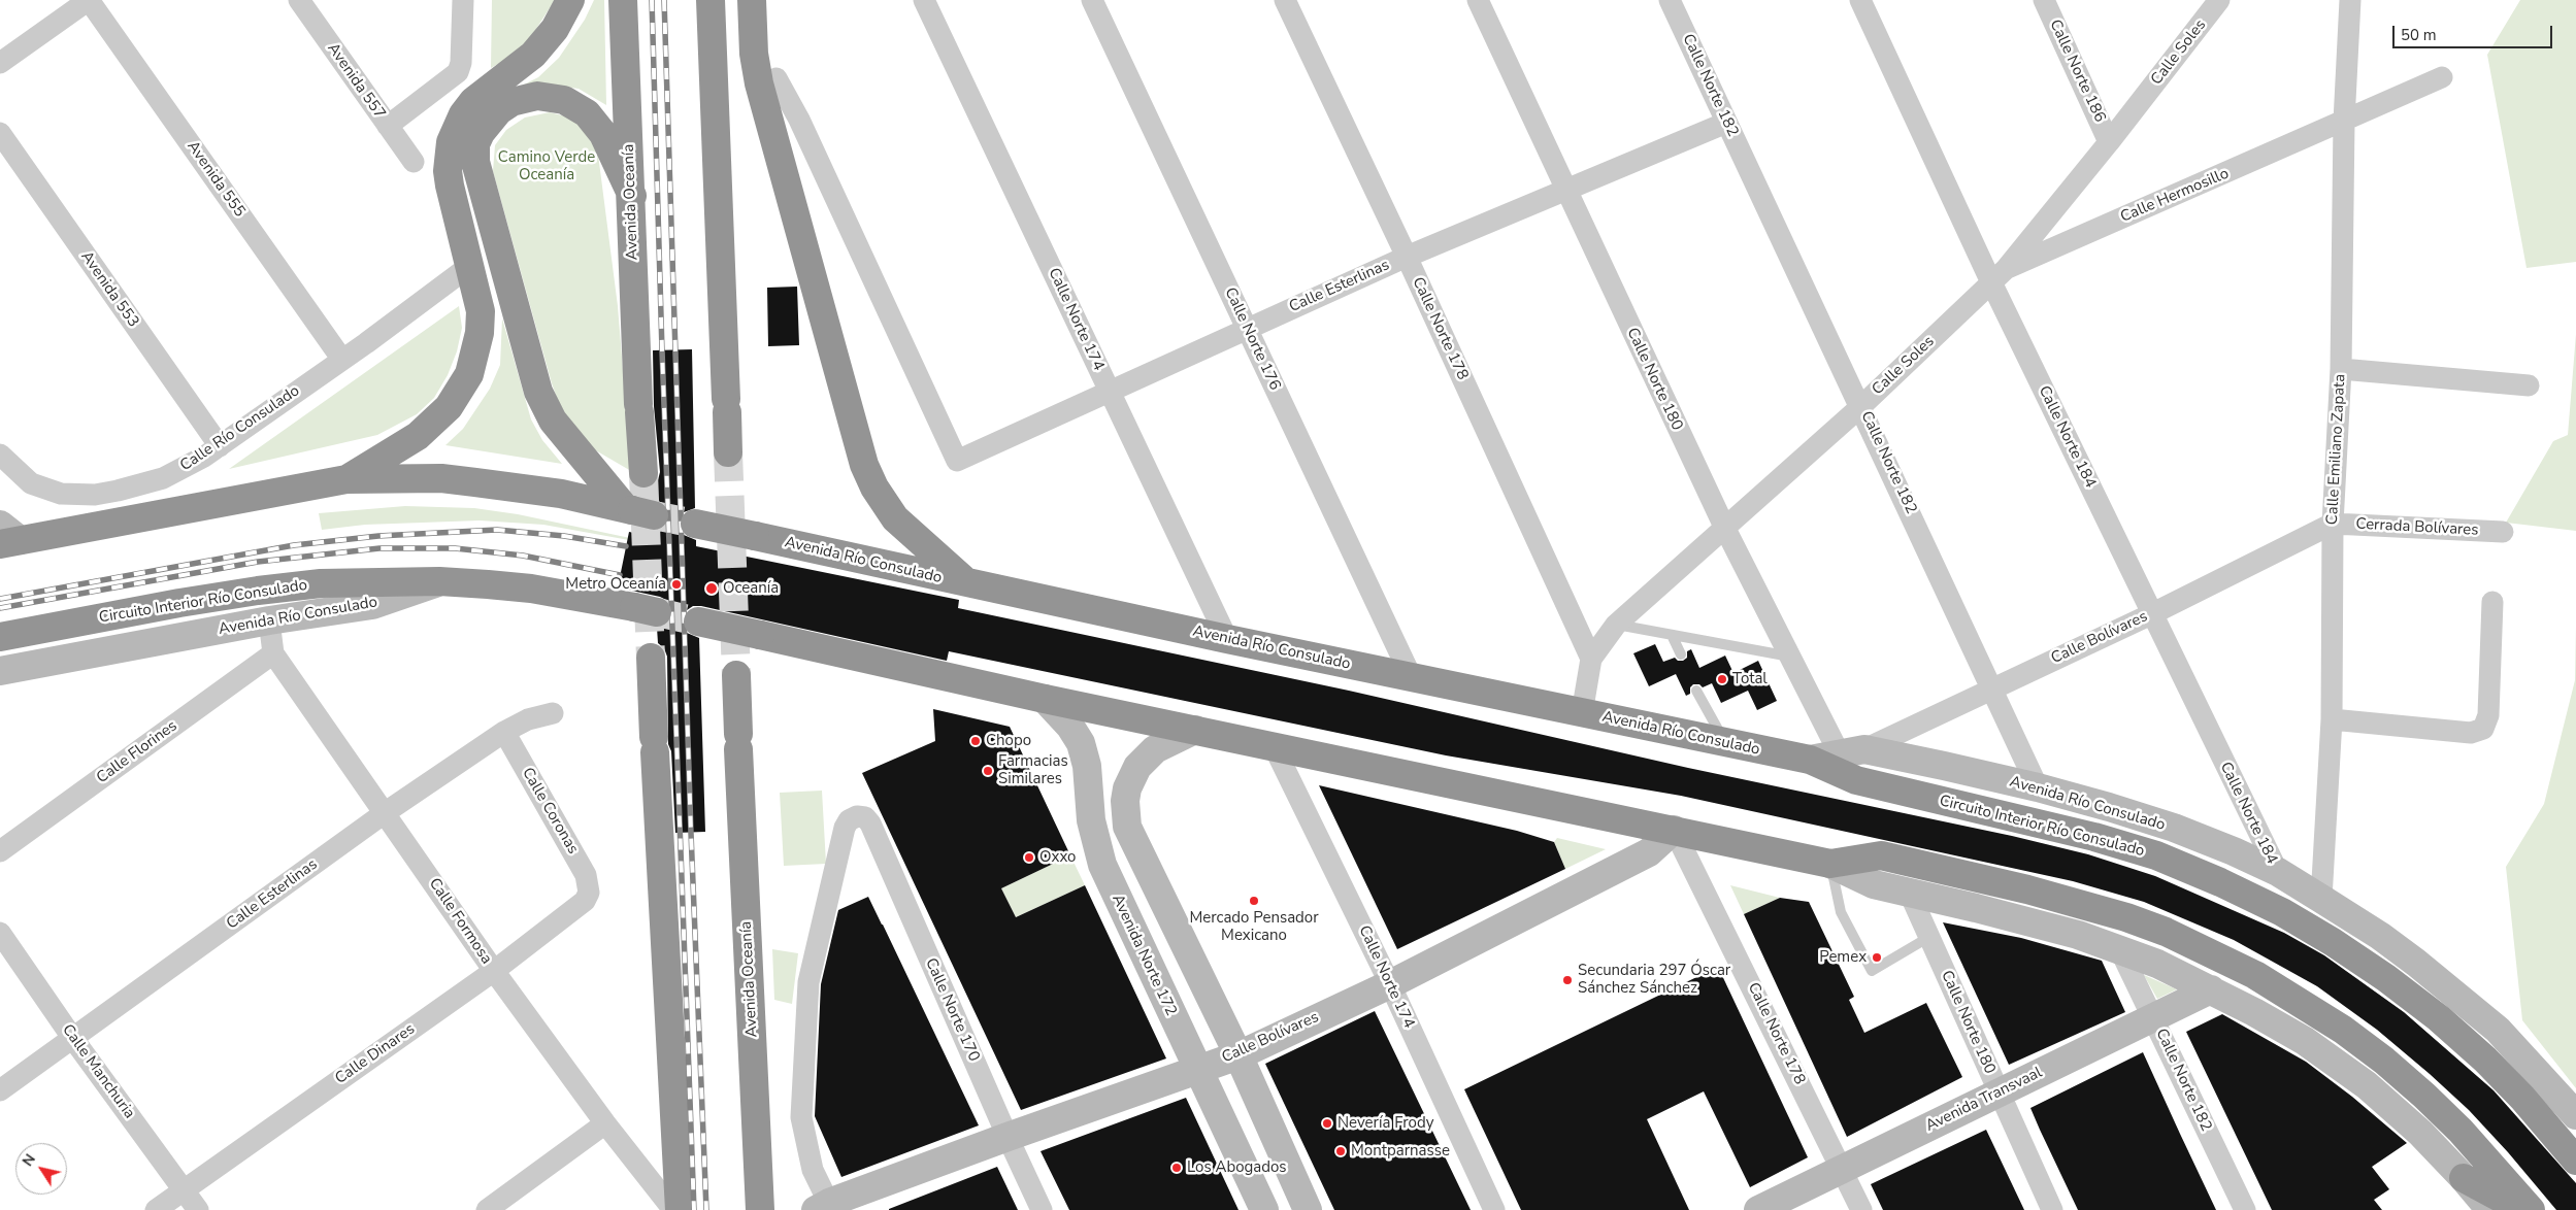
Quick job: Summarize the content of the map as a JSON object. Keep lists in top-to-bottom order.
{
  "streets": {
    "highway": ["Avenida Oceanía", "Avenida Río Consulado", "Circuito Interior Río Consulado"],
    "street": [
      "Calle Soles",
      "Calle Norte 186",
      "Avenida 557",
      "Calle Norte 182",
      "Avenida 555",
      "Calle Hermosillo",
      "Calle Esterlinas",
      "Avenida 553",
      "Calle Norte 174",
      "Calle Norte 178",
      "Calle Norte 176",
      "Calle Norte 180",
      "Calle Río Consulado",
      "Calle Norte 184",
      "Calle Emiliano Zapata",
      "Cerrada Bolívares",
      "Calle Bolívares",
      "Calle Florines",
      "Calle Coronas",
      "Calle Formosa",
      "Avenida Norte 172",
      "Calle Norte 170",
      "Calle Dinares",
      "Calle Manchuria",
      "Avenida Transvaal"
    ]
  },
  "crossings": [
    ["Calle Soles", "Calle Norte 186"],
    ["Calle Soles", "Calle Norte 182"],
    ["Calle Soles", "Calle Hermosillo"],
    ["Calle Soles", "Calle Norte 178"],
    ["Calle Soles", "Calle Norte 180"],
    ["Calle Soles", "Calle Norte 184"],
    ["Calle Soles", "Avenida Río Consulado"],
    ["Calle Norte 182", "Calle Esterlinas"],
    ["Calle Norte 182", "Avenida Río Consulado"],
    ["Calle Norte 182", "Calle Bolívares"],
    ["Calle Norte 182", "Avenida Transvaal"],
    ["Avenida 555", "Calle Río Consulado"],
    ["Calle Hermosillo", "Calle Norte 184"],
    ["Calle Hermosillo", "Calle Emiliano Zapata"],
    ["Calle Esterlinas", "Calle Norte 174"],
    ["Calle Esterlinas", "Calle Norte 178"],
    ["Calle Esterlinas", "Calle Norte 176"],
    ["Calle Esterlinas", "Calle Norte 180"],
    ["Calle Esterlinas", "Calle Coronas"],
    ["Calle Esterlinas", "Calle Formosa"],
    ["Calle Esterlinas", "Calle Manchuria"],
    ["Avenida 553", "Calle Río Consulado"],
    ["Calle Norte 174", "Avenida Río Consulado"],
    ["Calle Norte 174", "Calle Bolívares"],
    ["Calle Norte 178", "Calle Bolívares"],
    ["Calle Norte 178", "Avenida Transvaal"],
    ["Calle Norte 176", "Avenida Río Consulado"],
    ["Calle Norte 180", "Avenida Río Consulado"],
    ["Calle Norte 180", "Calle Bolívares"],
    ["Calle Norte 180", "Avenida Transvaal"],
    ["Calle Norte 184", "Avenida Río Consulado"],
    ["Calle Norte 184", "Calle Bolívares"],
    ["Calle Emiliano Zapata", "Cerrada Bolívares"],
    ["Calle Emiliano Zapata", "Avenida Río Consulado"],
    ["Calle Emiliano Zapata", "Calle Bolívares"],
    ["Cerrada Bolívares", "Calle Bolívares"],
    ["Avenida Río Consulado", "Circuito Interior Río Consulado"],
    ["Avenida Río Consulado", "Calle Bolívares"],
    ["Avenida Río Consulado", "Calle Formosa"],
    ["Calle Bolívares", "Avenida Norte 172"],
    ["Calle Bolívares", "Calle Norte 170"],
    ["Calle Florines", "Calle Formosa"],
    ["Calle Coronas", "Calle Dinares"],
    ["Calle Formosa", "Calle Dinares"],
    ["Calle Dinares", "Calle Manchuria"]
  ],
  "parks": ["Camino Verde Oceanía"],
  "places": [
    "Metro Oceanía",
    "Oceanía",
    "Total",
    "Chopo",
    "Farmacias Similares",
    "Oxxo",
    "Mercado Pensador Mexicano",
    "Pemex",
    "Secundaria 297 Óscar Sánchez Sánchez",
    "Nevería Frody",
    "Montparnasse",
    "Los Abogados"
  ],
  "scale_bar": "50 m",
  "north": "top left"
}
